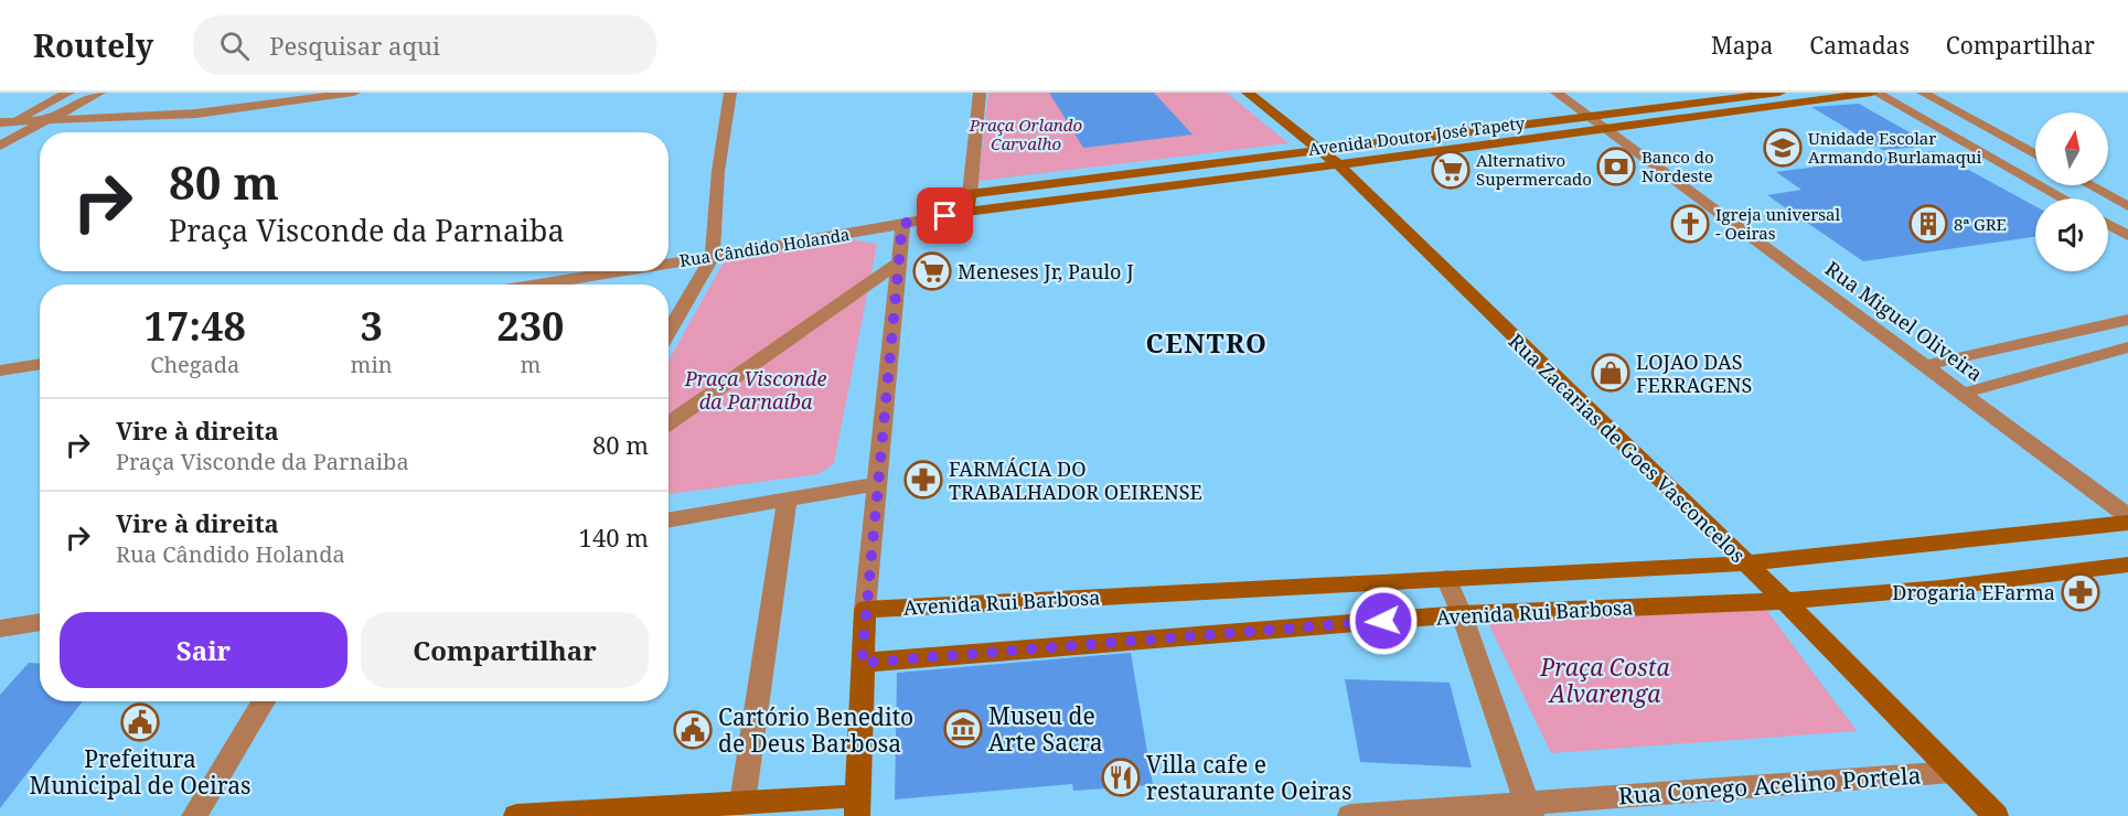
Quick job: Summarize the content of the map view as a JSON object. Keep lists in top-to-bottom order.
{
  "streets": {
    "street": [
      "Avenida Doutor José Tapety",
      "Rua Cândido Holanda",
      "Rua Miguel Oliveira",
      "Rua Zacarias de Goes Vasconcelos",
      "Avenida Rui Barbosa",
      "Rua Conego Acelino Portela"
    ]
  },
  "crossings": [
    ["Avenida Doutor José Tapety", "Rua Cândido Holanda"],
    ["Avenida Doutor José Tapety", "Rua Miguel Oliveira"],
    ["Avenida Doutor José Tapety", "Rua Zacarias de Goes Vasconcelos"],
    ["Rua Zacarias de Goes Vasconcelos", "Avenida Rui Barbosa"],
    ["Rua Zacarias de Goes Vasconcelos", "Rua Conego Acelino Portela"]
  ],
  "districts": ["CENTRO"],
  "parks": ["Praça Orlando Carvalho", "Praça Visconde da Parnaíba", "Praça Costa Alvarenga"],
  "places": {
    "school or university": ["Unidade Escolar Armando Burlamaqui"],
    "bank": ["Banco do Nordeste"],
    "supermarket": ["Alternativo Supermercado", "Meneses Jr, Paulo J"],
    "church": ["Igreja universal - Oeiras"],
    "building": ["8ª GRE"],
    "shop": ["LOJAO DAS FERRAGENS"],
    "pharmacy": ["FARMÁCIA DO TRABALHADOR OEIRENSE", "Drogaria EFarma"],
    "public building": ["Prefeitura Municipal de Oeiras", "Cartório Benedito de Deus Barbosa"],
    "museum": ["Museu de Arte Sacra"],
    "restaurant": ["Villa cafe e restaurante Oeiras"]
  },
  "north": "top",
  "page": {
    "header": "Routely",
    "search": "Pesquisar aqui",
    "nav": ["Mapa", "Camadas", "Compartilhar"],
    "turn": ["80 m", "Praça Visconde da Parnaiba"],
    "eta": [
      "17:48",
      "Chegada",
      "3",
      "min",
      "230",
      "m"
    ],
    "list": [
      {
        "name": "Vire à direita",
        "note": "Praça Visconde da Parnaiba",
        "value": "80 m"
      },
      {
        "name": "Vire à direita",
        "note": "Rua Cândido Holanda",
        "value": "140 m"
      }
    ],
    "buttons": ["Sair", "Compartilhar"]
  }
}
